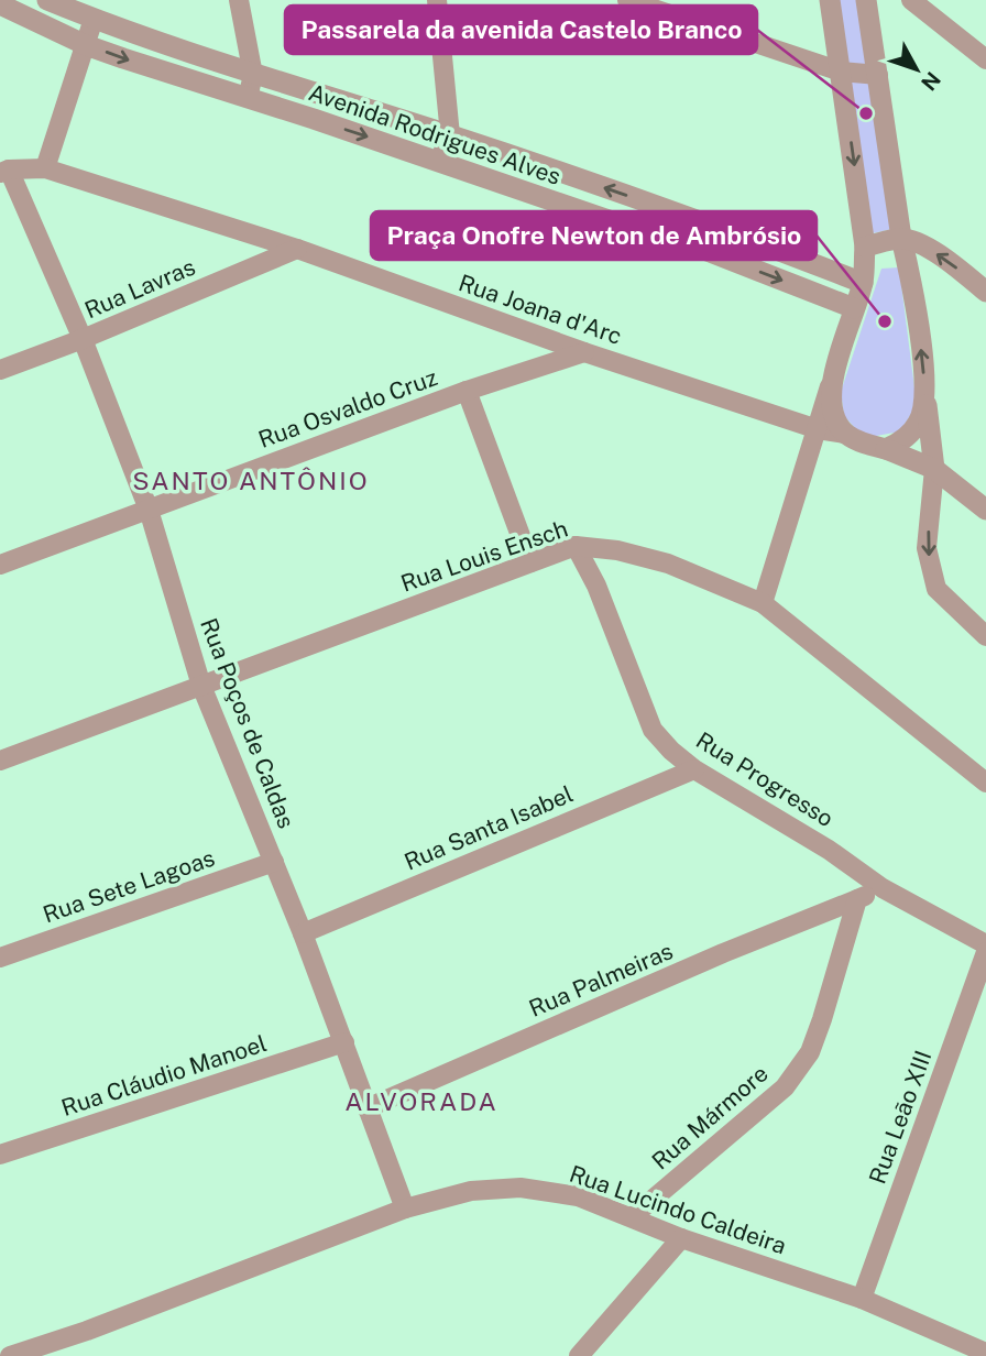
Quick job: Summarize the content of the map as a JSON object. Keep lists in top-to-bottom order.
{
  "streets": {
    "street": [
      "Avenida Rodrigues Alves",
      "Rua Lavras",
      "Rua Joana d'Arc",
      "Rua Osvaldo Cruz",
      "Rua Louis Ensch",
      "Rua Poços de Caldas",
      "Rua Progresso",
      "Rua Santa Isabel",
      "Rua Sete Lagoas",
      "Rua Palmeiras",
      "Rua Cláudio Manoel",
      "Rua Mármore",
      "Rua Leão XIII",
      "Rua Lucindo Caldeira"
    ]
  },
  "crossings": [
    ["Rua Lavras", "Rua Joana d'Arc"],
    ["Rua Lavras", "Rua Poços de Caldas"],
    ["Rua Joana d'Arc", "Rua Osvaldo Cruz"],
    ["Rua Joana d'Arc", "Rua Poços de Caldas"],
    ["Rua Osvaldo Cruz", "Rua Poços de Caldas"],
    ["Rua Louis Ensch", "Rua Poços de Caldas"],
    ["Rua Louis Ensch", "Rua Progresso"],
    ["Rua Poços de Caldas", "Rua Santa Isabel"],
    ["Rua Poços de Caldas", "Rua Sete Lagoas"],
    ["Rua Poços de Caldas", "Rua Palmeiras"],
    ["Rua Poços de Caldas", "Rua Cláudio Manoel"],
    ["Rua Poços de Caldas", "Rua Lucindo Caldeira"],
    ["Rua Progresso", "Rua Santa Isabel"],
    ["Rua Palmeiras", "Rua Mármore"],
    ["Rua Mármore", "Rua Lucindo Caldeira"],
    ["Rua Leão XIII", "Rua Lucindo Caldeira"]
  ],
  "districts": ["SANTO ANTÔNIO", "ALVORADA"],
  "places": ["Passarela da avenida Castelo Branco", "Praça Onofre Newton de Ambrósio"],
  "north": "bottom right"
}
